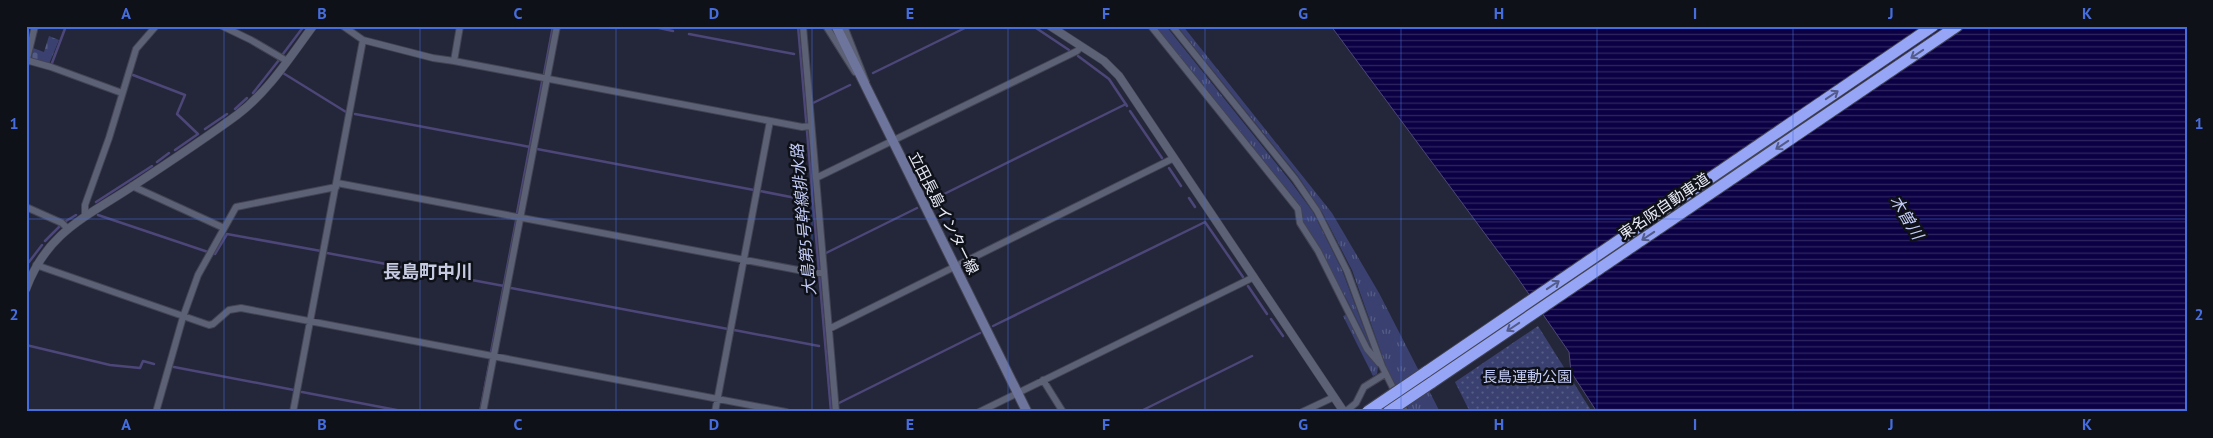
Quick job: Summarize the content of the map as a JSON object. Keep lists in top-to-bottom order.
{
  "streets": {
    "highway": ["東名阪自動車道"],
    "main road": ["立田長島インター線"]
  },
  "districts": ["長島町中川"],
  "water": ["木曽川", "大島第5号幹線排水路"],
  "parks": ["長島運動公園"],
  "grid": {
    "columns": [
      "A",
      "B",
      "C",
      "D",
      "E",
      "F",
      "G",
      "H",
      "I",
      "J",
      "K"
    ],
    "rows": ["1", "2"]
  }
}
